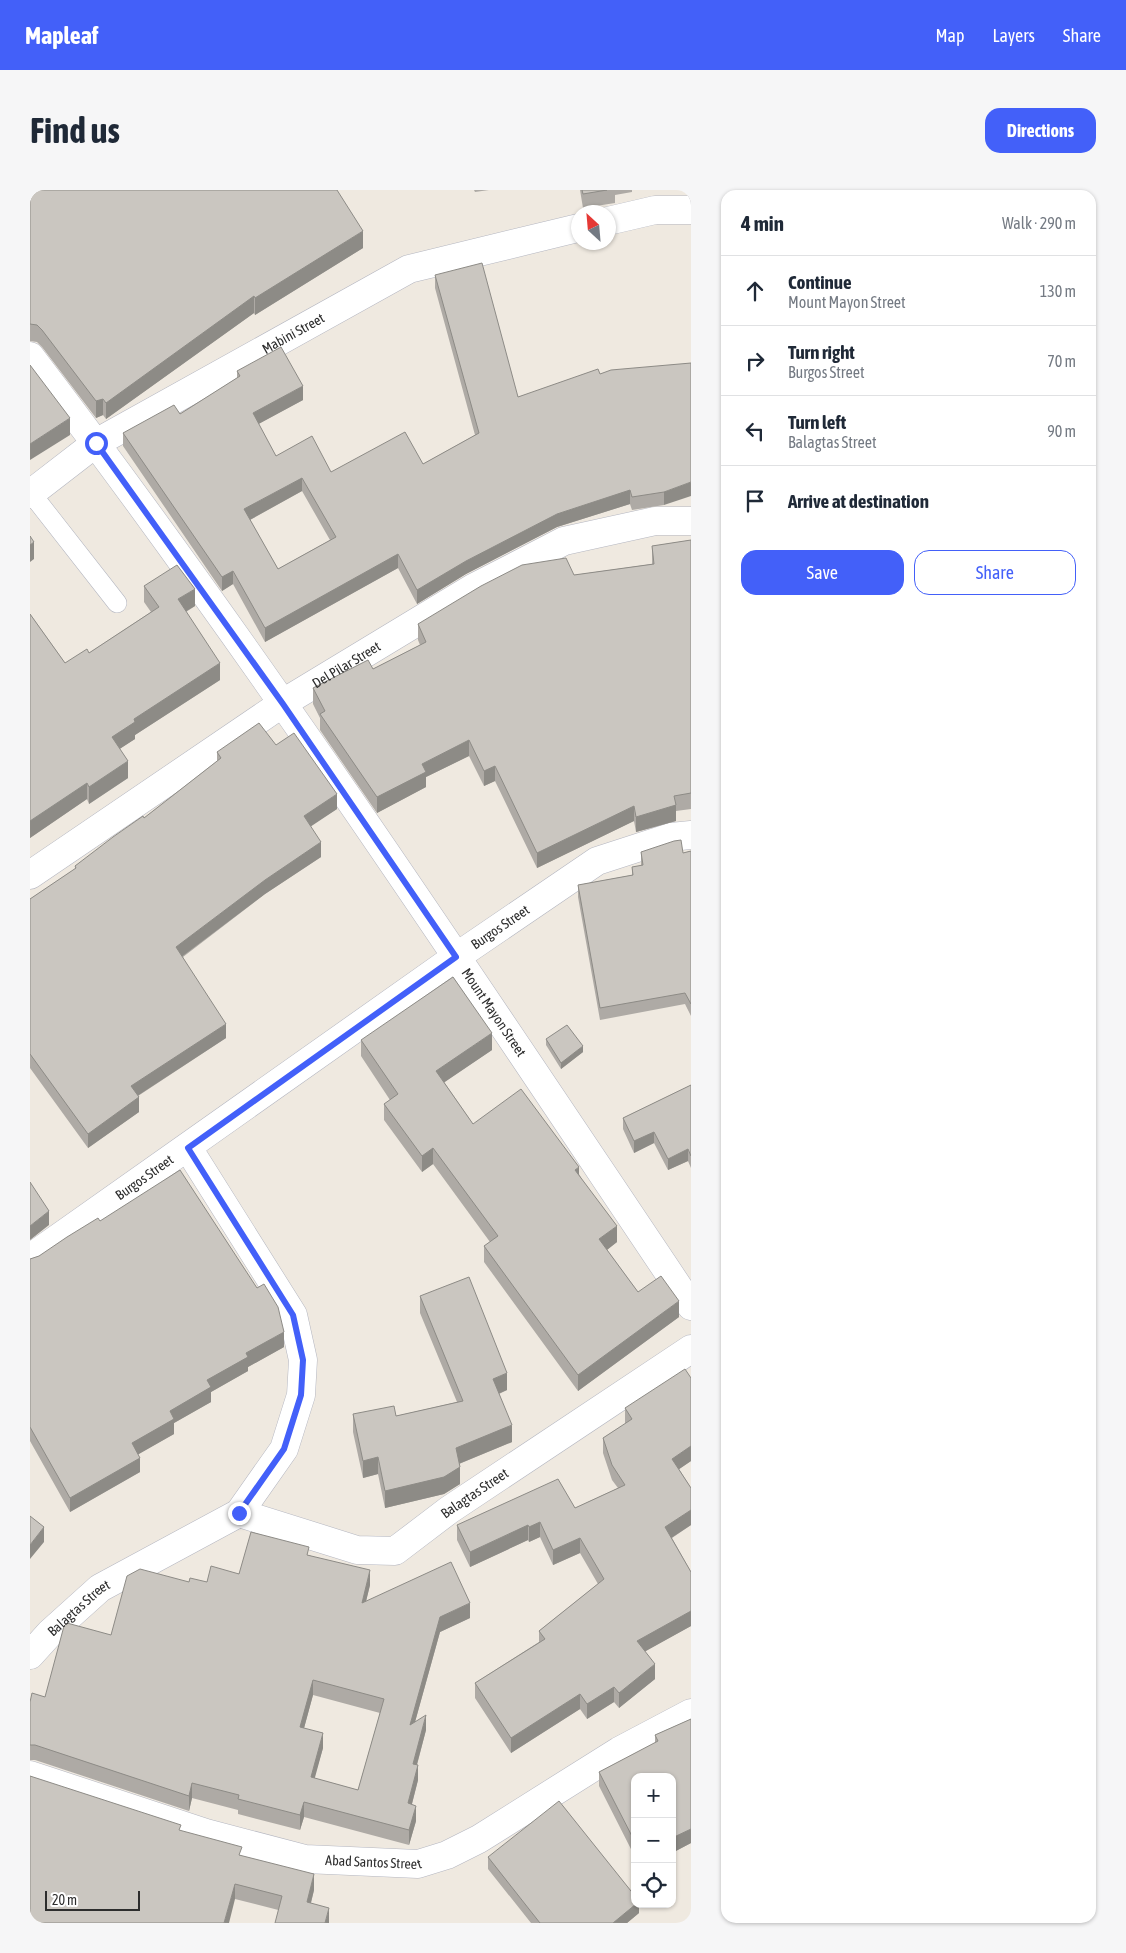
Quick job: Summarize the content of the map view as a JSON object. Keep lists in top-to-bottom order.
{
  "streets": {
    "street": [
      "Mabini Street",
      "Del Pilar Street",
      "Burgos Street",
      "Mount Mayon Street",
      "Balagtas Street",
      "Abad Santos Street"
    ]
  },
  "crossings": [
    ["Mabini Street", "Mount Mayon Street"],
    ["Del Pilar Street", "Mount Mayon Street"],
    ["Burgos Street", "Mount Mayon Street"],
    ["Burgos Street", "Balagtas Street"]
  ],
  "scale_bar": "20 m",
  "north": "top left",
  "page": {
    "header": "Mapleaf",
    "nav": ["Map", "Layers", "Share"],
    "buttons": [
      "Directions",
      ["Save", "Share"]
    ],
    "title": "Find us",
    "heading": ["4 min", "Walk · 290 m"],
    "list": [
      ["Continue", "Mount Mayon Street", "130 m"],
      ["Turn right", "Burgos Street", "70 m"],
      ["Turn left", "Balagtas Street", "90 m"],
      "Arrive at destination"
    ],
    "map_buttons": ["+", "−"],
    "scale": "20 m"
  }
}
